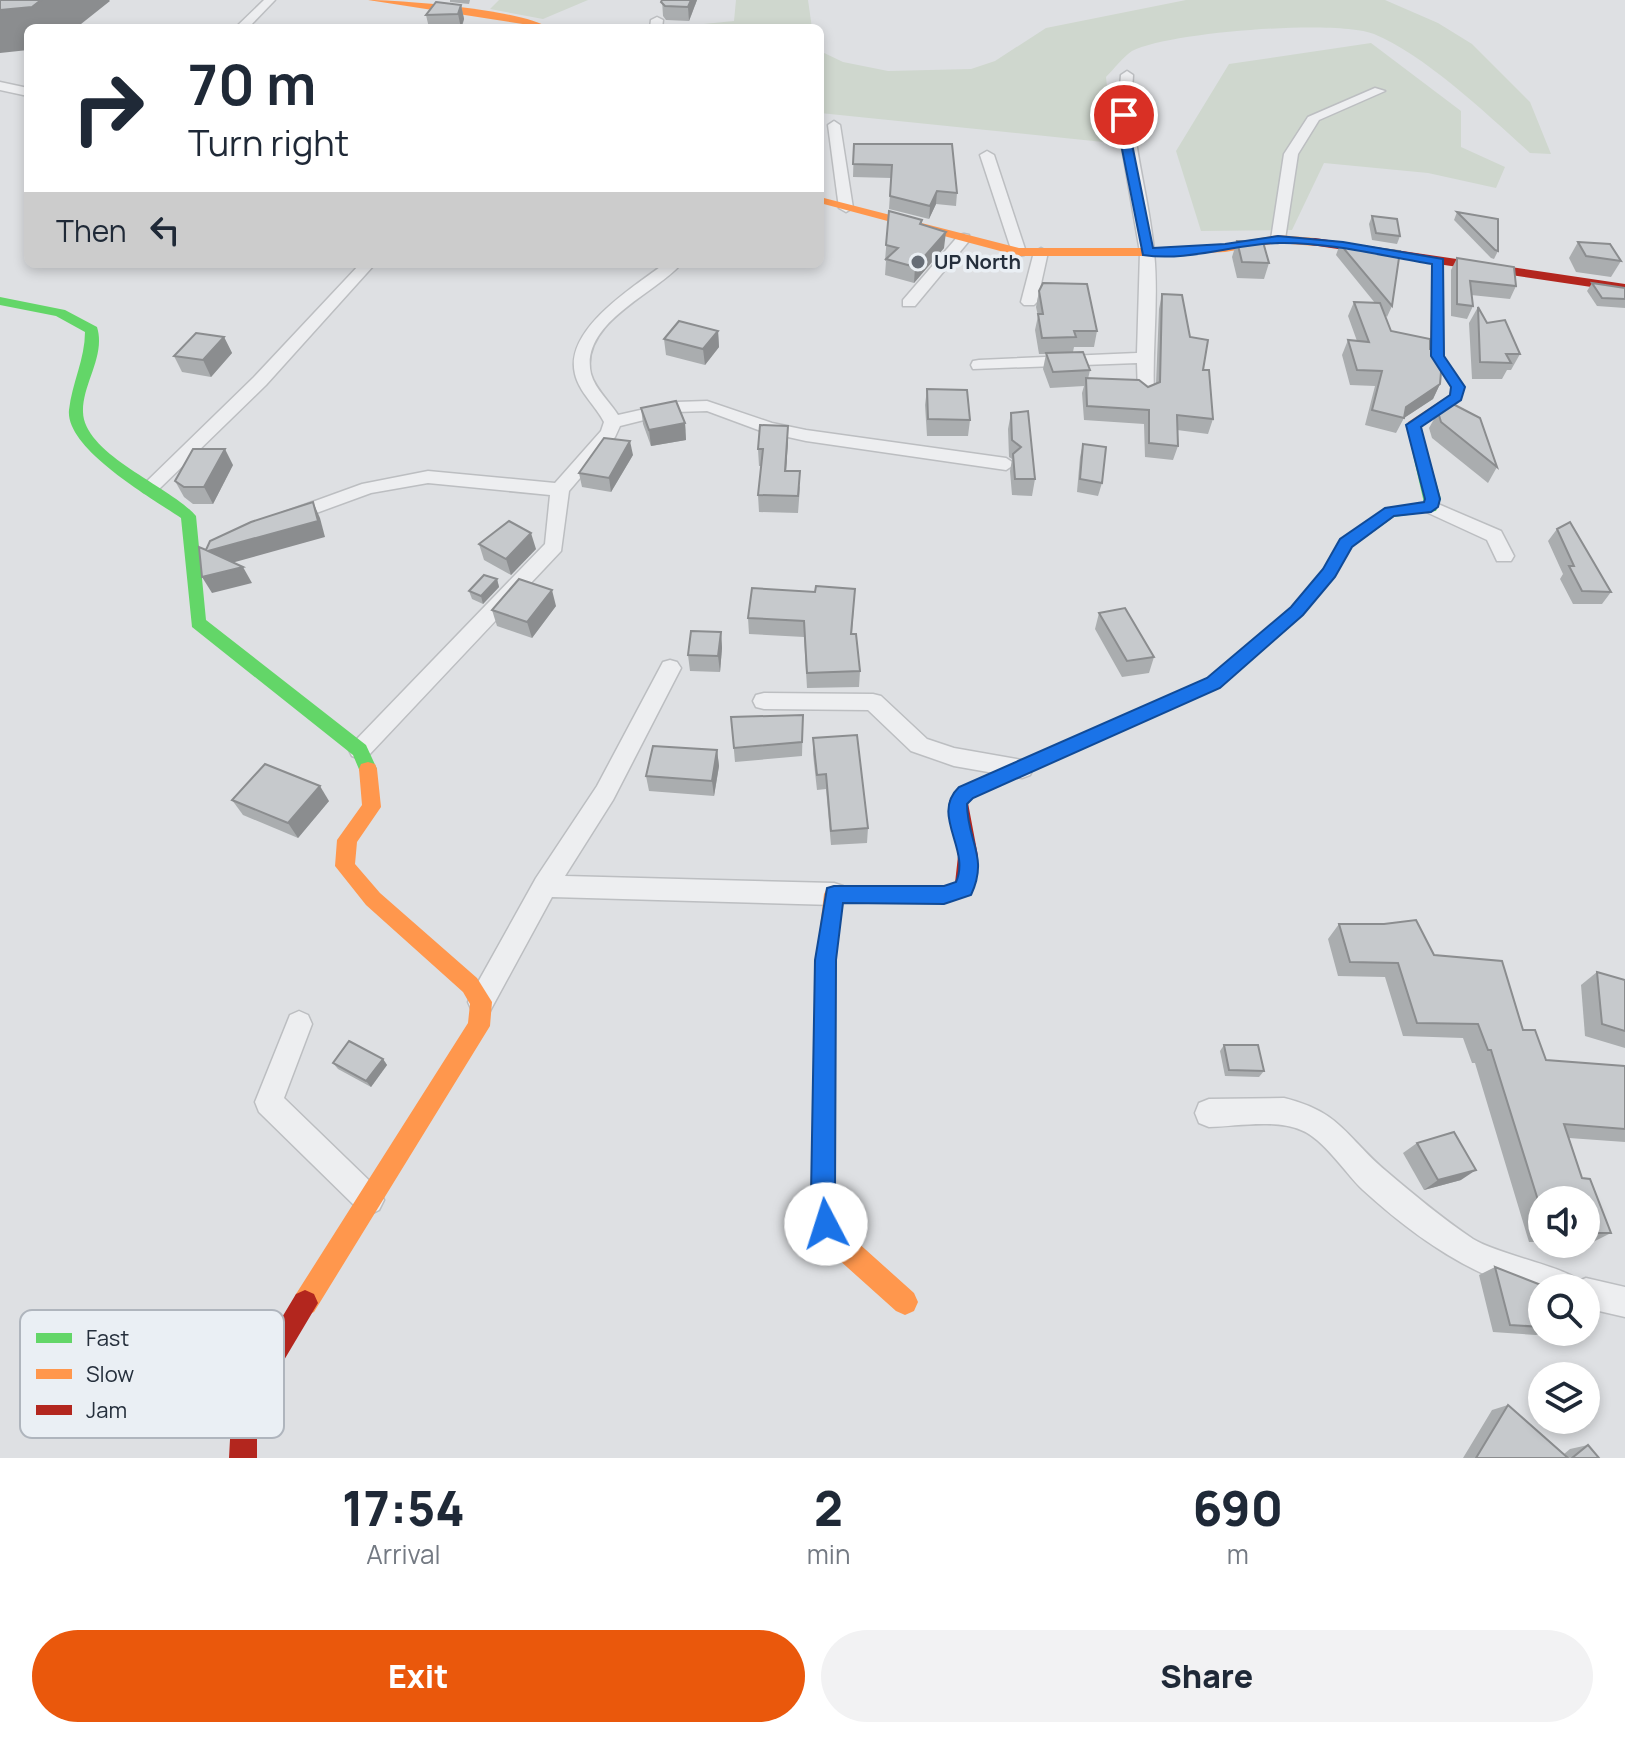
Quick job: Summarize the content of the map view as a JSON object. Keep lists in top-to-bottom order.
{
  "places": ["UP North"],
  "legend": ["Fast", "Slow", "Jam"],
  "page": {
    "turn": ["70 m", "Turn right"],
    "then": "Then",
    "eta": [
      "17:54",
      "Arrival",
      "2",
      "min",
      "690",
      "m"
    ],
    "buttons": ["Exit", "Share"]
  }
}
